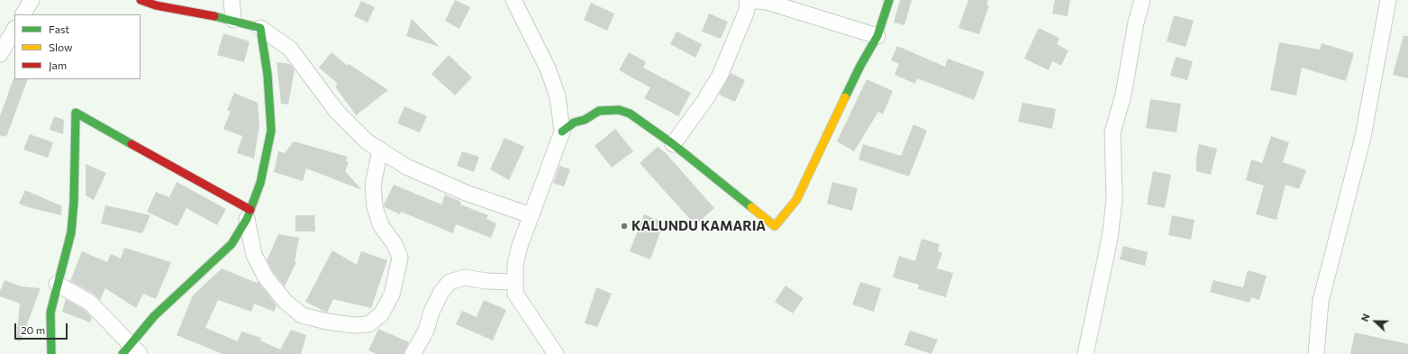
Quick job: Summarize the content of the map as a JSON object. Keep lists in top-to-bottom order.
{
  "places": ["KALUNDU KAMARIA"],
  "legend": ["Fast", "Slow", "Jam"],
  "scale_bar": "20 m",
  "north": "left"
}
